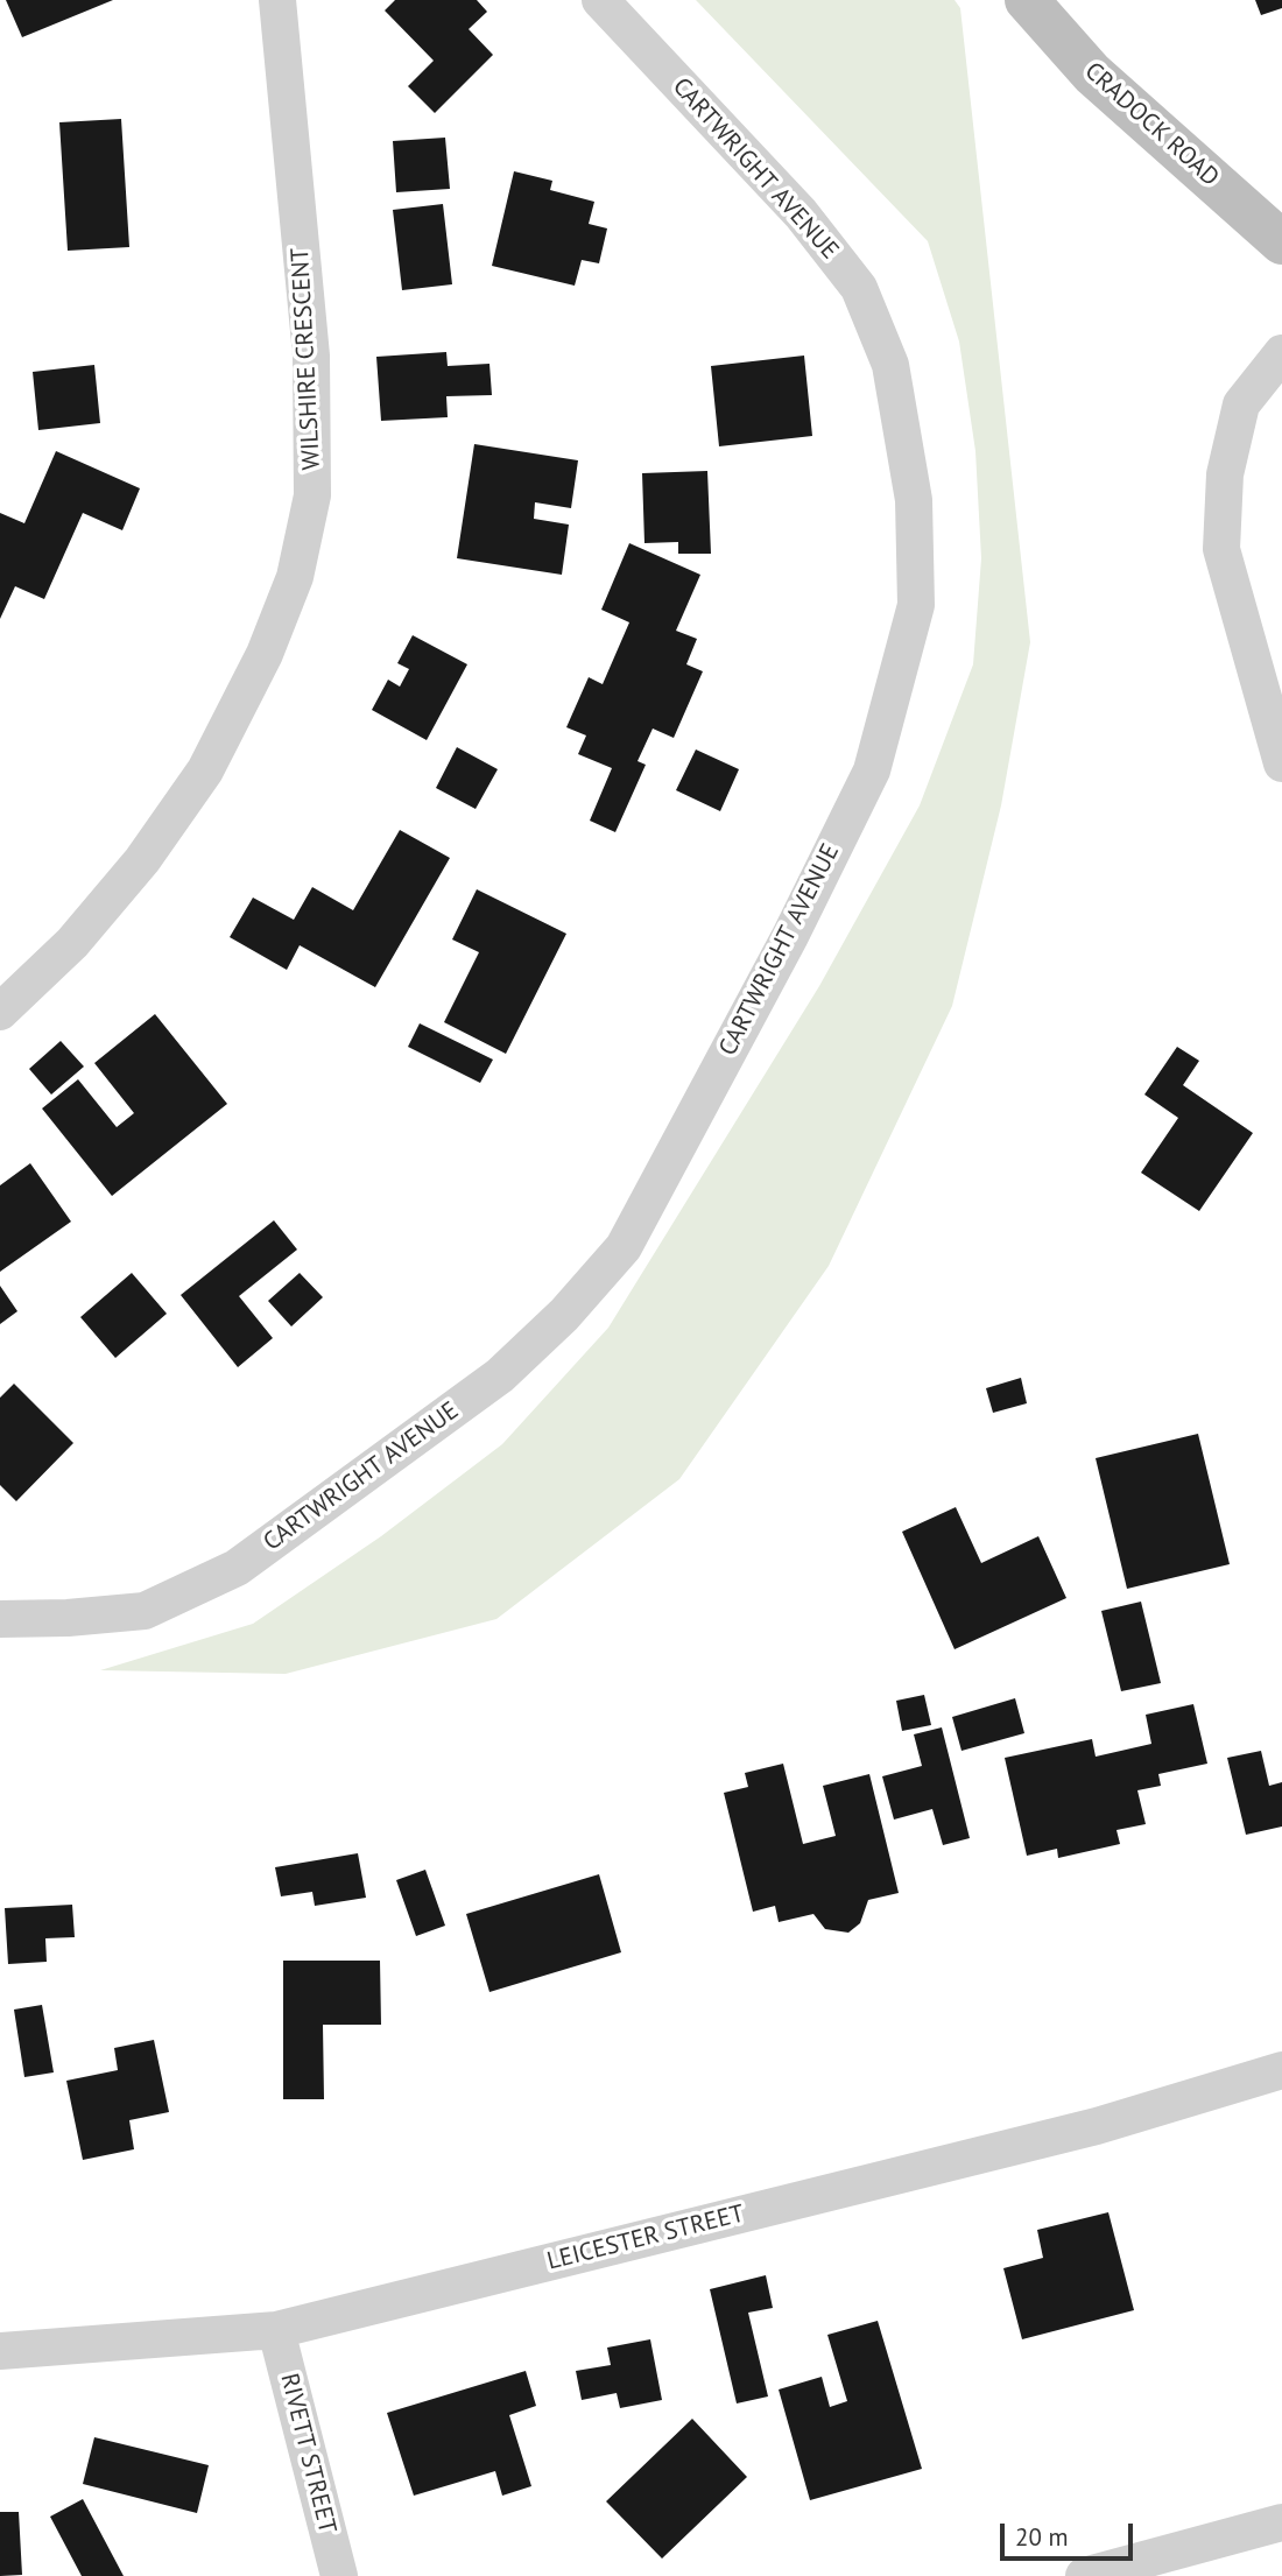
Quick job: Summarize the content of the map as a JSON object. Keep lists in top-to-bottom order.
{
  "streets": {
    "main road": ["CRADOCK ROAD"],
    "street": [
      "CARTWRIGHT AVENUE",
      "WILSHIRE CRESCENT",
      "LEICESTER STREET",
      "RIVETT STREET"
    ]
  },
  "crossings": [
    ["LEICESTER STREET", "RIVETT STREET"]
  ],
  "scale_bar": "20 m"
}
